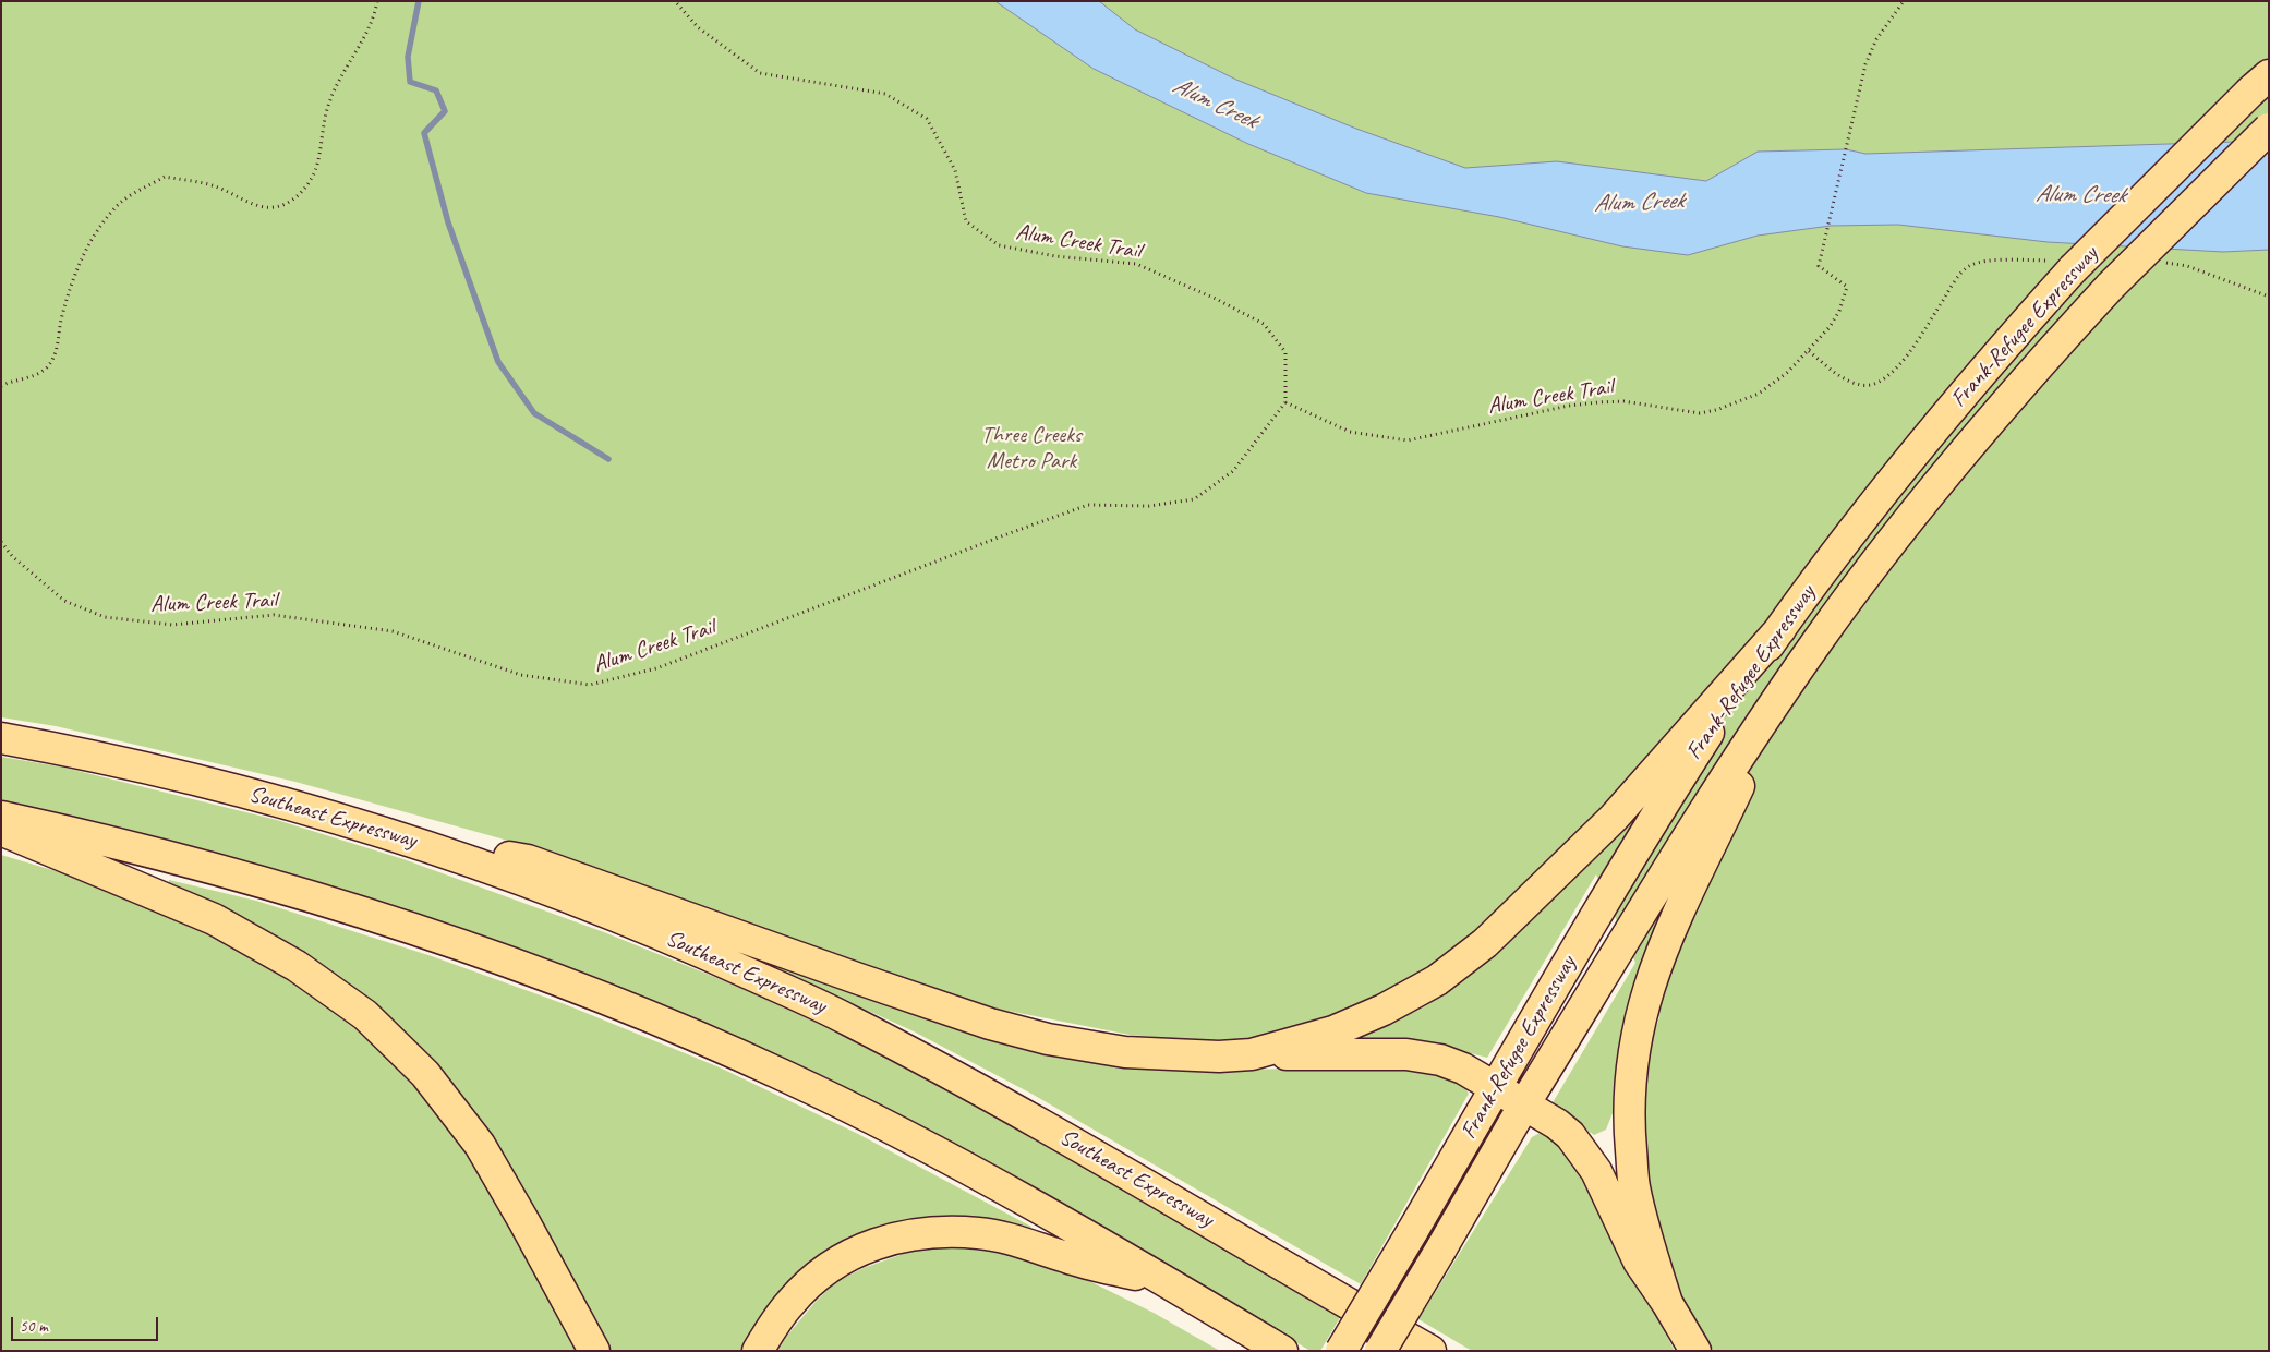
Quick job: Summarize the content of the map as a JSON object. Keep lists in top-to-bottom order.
{
  "streets": {
    "main road": ["Frank-Refugee Expressway", "Southeast Expressway"],
    "path": ["Alum Creek Trail"]
  },
  "water": ["Alum Creek"],
  "parks": ["Three Creeks Metro Park"],
  "scale_bar": "50 m"
}
